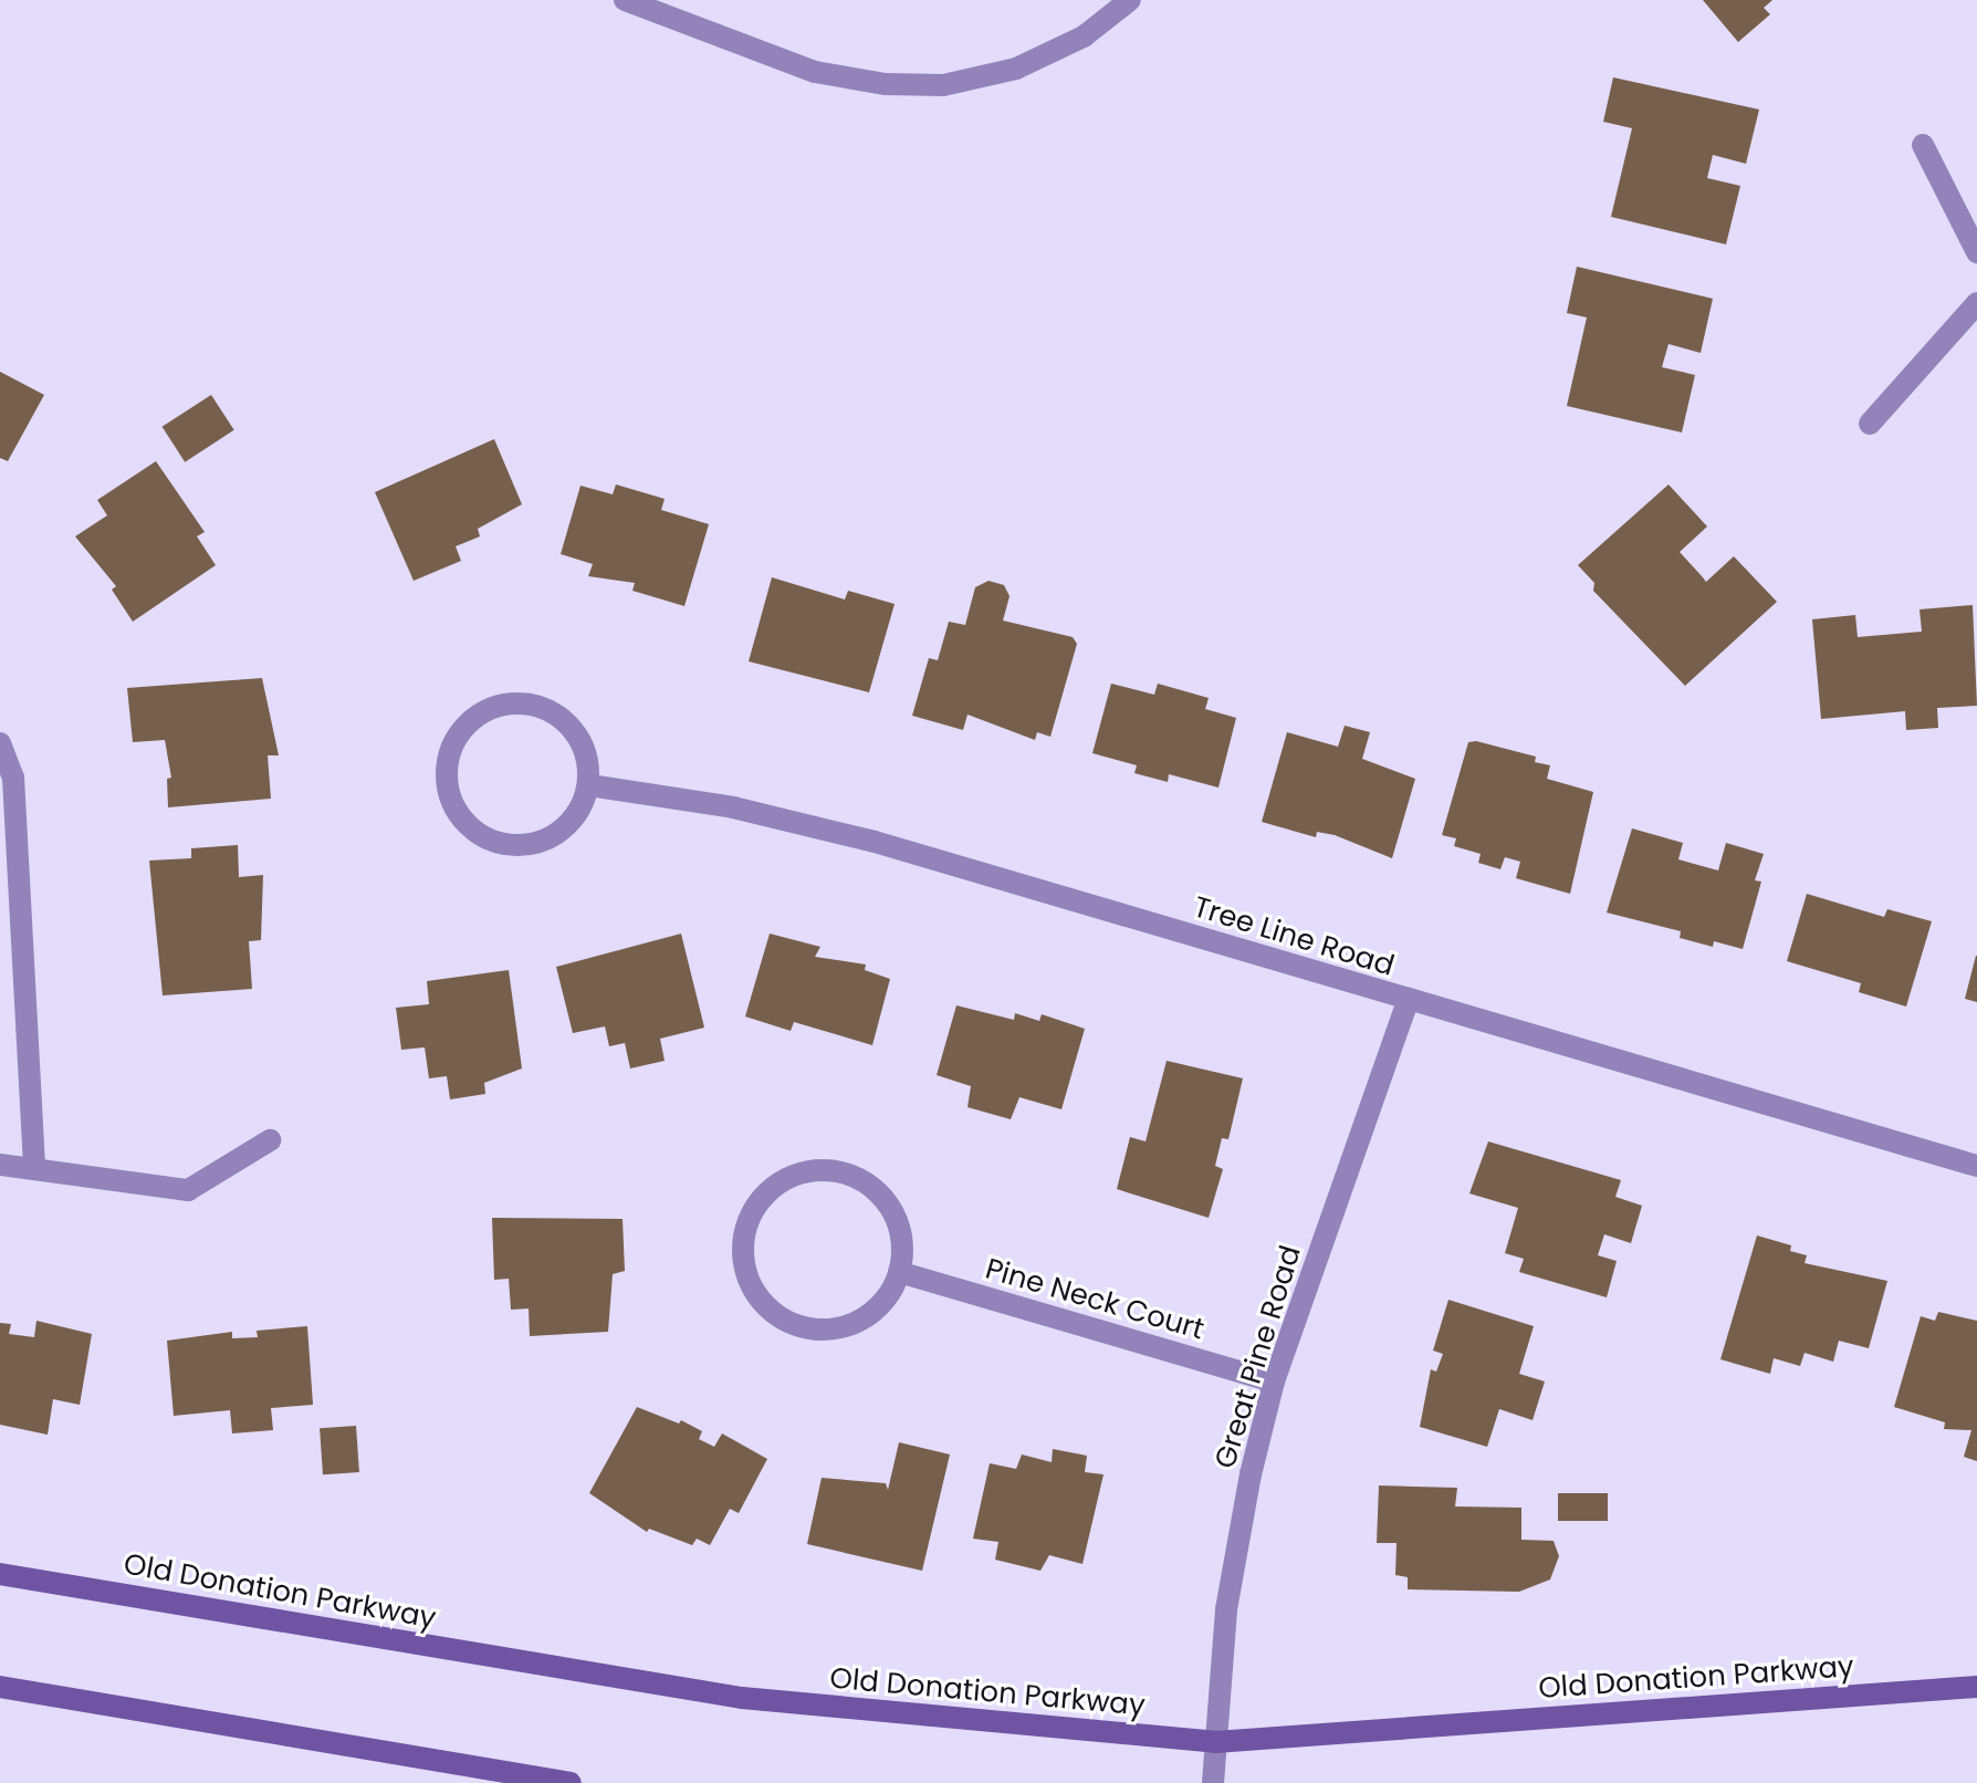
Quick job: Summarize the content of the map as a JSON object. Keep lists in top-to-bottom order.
{
  "streets": {
    "street": [
      "Tree Line Road",
      "Pine Neck Court",
      "Great Pine Road",
      "Old Donation Parkway"
    ]
  },
  "crossings": [
    ["Tree Line Road", "Great Pine Road"],
    ["Pine Neck Court", "Great Pine Road"],
    ["Great Pine Road", "Old Donation Parkway"]
  ]
}
